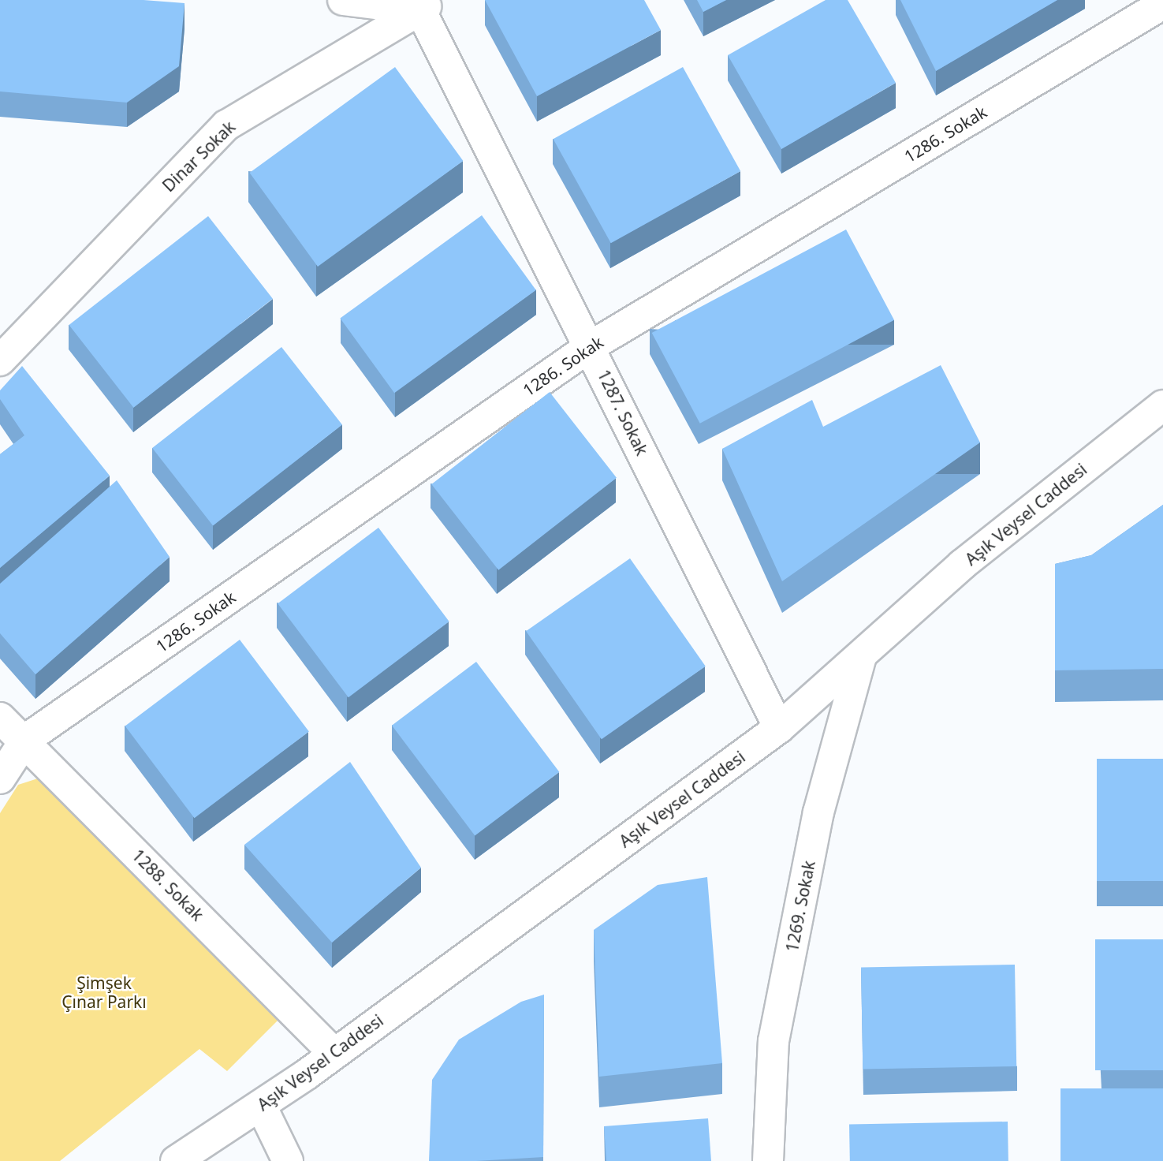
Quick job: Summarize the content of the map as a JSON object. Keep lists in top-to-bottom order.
{
  "streets": {
    "street": [
      "1286. Sokak",
      "Dinar Sokak",
      "1287. Sokak",
      "Aşık Veysel Caddesi",
      "1288. Sokak",
      "1269. Sokak"
    ]
  },
  "crossings": [
    ["1286. Sokak", "1287. Sokak"],
    ["1286. Sokak", "1288. Sokak"],
    ["Dinar Sokak", "1287. Sokak"],
    ["1287. Sokak", "Aşık Veysel Caddesi"],
    ["Aşık Veysel Caddesi", "1288. Sokak"],
    ["Aşık Veysel Caddesi", "1269. Sokak"]
  ],
  "parks": ["Şimşek Çınar Parkı"]
}
